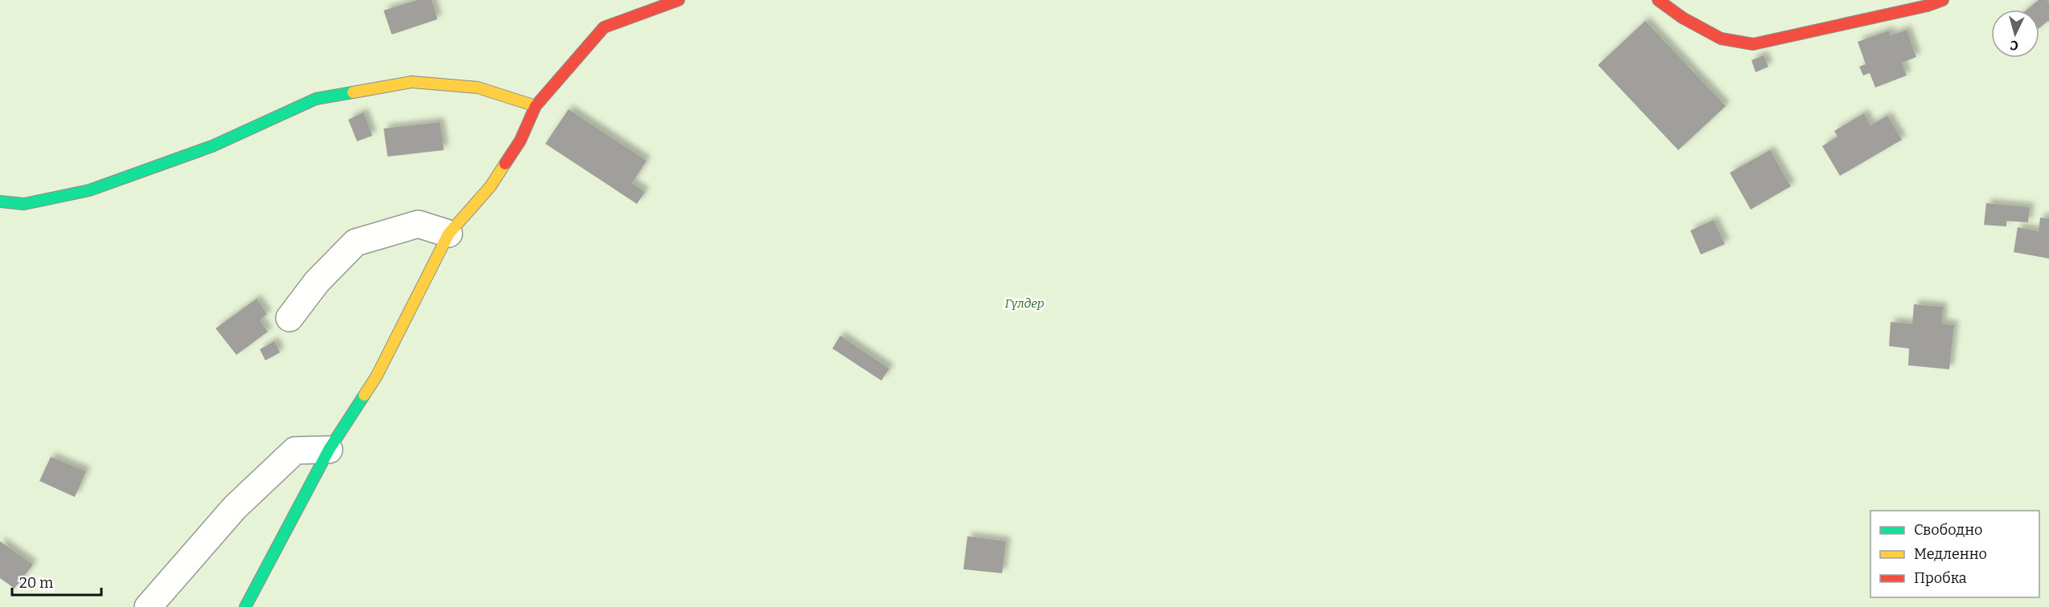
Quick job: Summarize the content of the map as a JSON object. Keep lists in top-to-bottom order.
{
  "parks": ["Гүлдер"],
  "legend": ["Свободно", "Медленно", "Пробка"],
  "scale_bar": "20 m",
  "north": "bottom"
}
